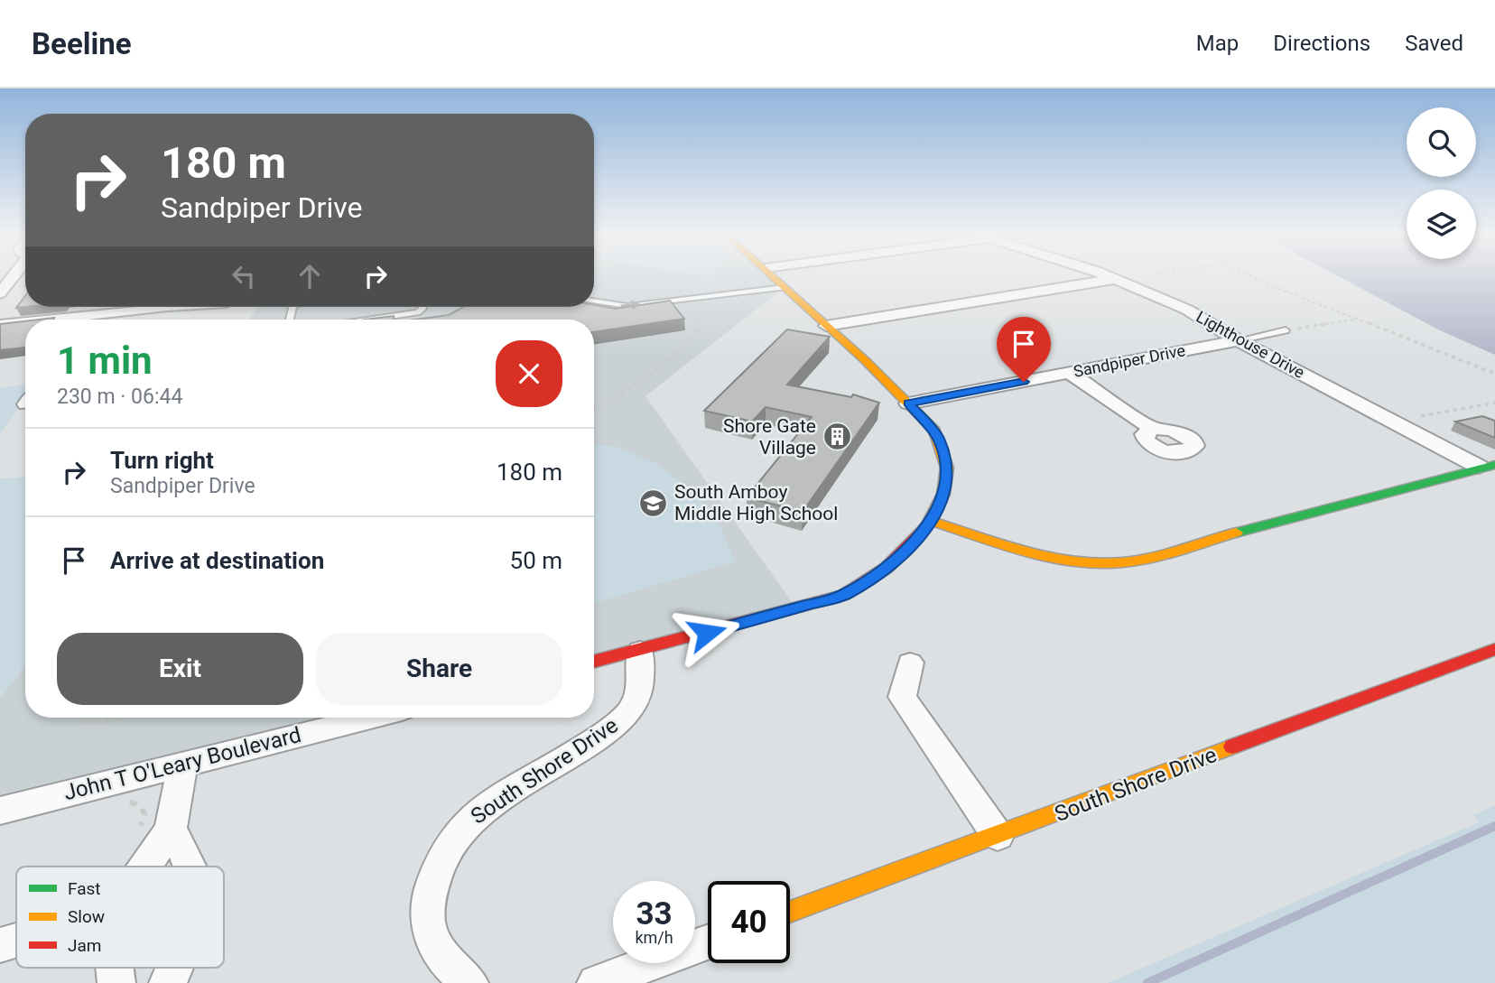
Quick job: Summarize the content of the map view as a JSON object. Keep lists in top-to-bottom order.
{
  "streets": {
    "street": [
      "Lighthouse Drive",
      "Sandpiper Drive",
      "John T O'Leary Boulevard",
      "South Shore Drive"
    ]
  },
  "crossings": [
    ["Lighthouse Drive", "Sandpiper Drive"]
  ],
  "places": {
    "building": ["Shore Gate Village"],
    "school or university": ["South Amboy Middle High School"]
  },
  "legend": ["Fast", "Slow", "Jam"],
  "page": {
    "header": "Beeline",
    "nav": ["Map", "Directions", "Saved"],
    "turn": ["180 m", "Sandpiper Drive"],
    "heading": ["1 min", "230 m · 06:44"],
    "list": [
      {
        "name": "Turn right",
        "note": "Sandpiper Drive",
        "value": "180 m"
      },
      {
        "name": "Arrive at destination",
        "value": "50 m"
      }
    ],
    "buttons": ["Exit", "Share"],
    "speed": "33 km/h",
    "limit": "40"
  }
}
